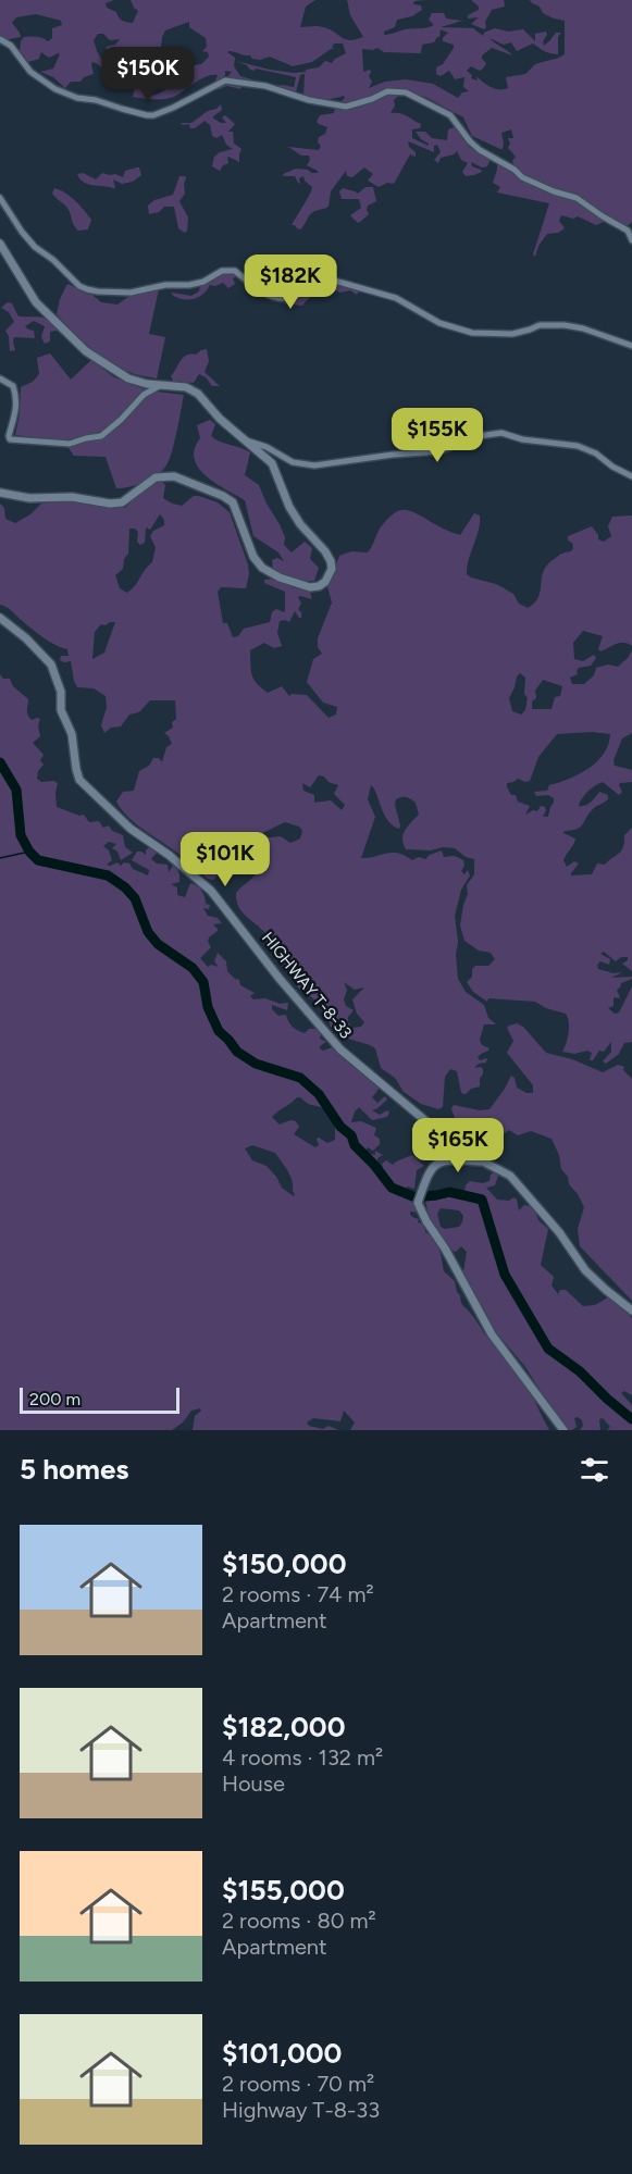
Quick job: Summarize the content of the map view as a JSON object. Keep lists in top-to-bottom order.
{
  "streets": {
    "street": ["HIGHWAY T-8-33"]
  },
  "scale_bar": "200 m",
  "page": {
    "price": [
      "$150K",
      "$182K",
      "$155K",
      "$101K",
      "$165K"
    ],
    "scale": "200 m",
    "heading": "5 homes",
    "list": [
      {
        "name": "$150,000",
        "note": "2 rooms · 74 m² · Apartment"
      },
      {
        "name": "$182,000",
        "note": "4 rooms · 132 m² · House"
      },
      {
        "name": "$155,000",
        "note": "2 rooms · 80 m² · Apartment"
      },
      {
        "name": "$101,000",
        "note": "2 rooms · 70 m² · Highway T-8-33"
      }
    ]
  }
}
